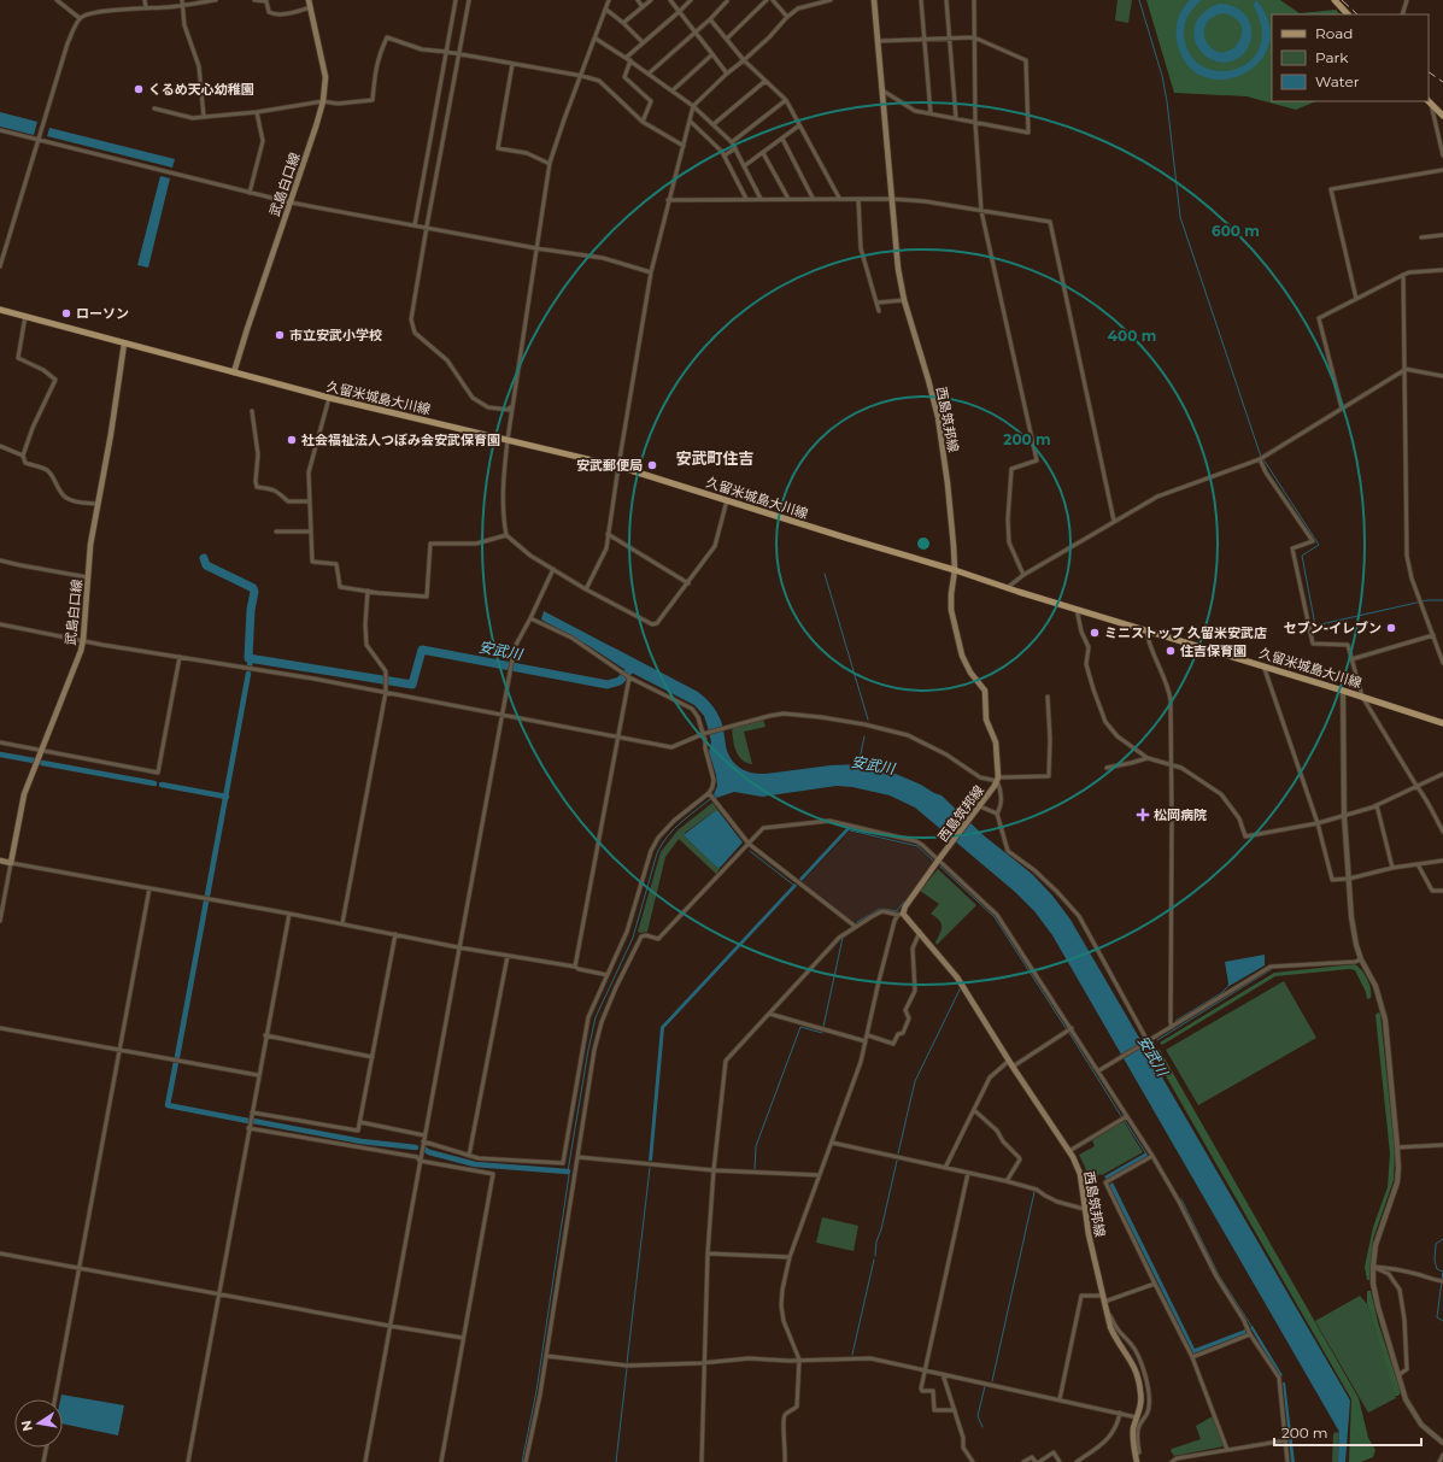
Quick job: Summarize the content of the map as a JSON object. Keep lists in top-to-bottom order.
{
  "streets": {
    "main road": ["武島白口線", "久留米城島大川線", "西島筑邦線"]
  },
  "crossings": [
    ["武島白口線", "久留米城島大川線"],
    ["久留米城島大川線", "西島筑邦線"]
  ],
  "districts": ["安武町住吉"],
  "water": ["安武川"],
  "places": {
    "other": [
      "くるめ天心幼稚園",
      "ローソン",
      "市立安武小学校",
      "社会福祉法人つぼみ会安武保育園",
      "安武郵便局",
      "セブン-イレブン",
      "ミニストップ 久留米安武店",
      "住吉保育園"
    ],
    "health": ["松岡病院"]
  },
  "legend": ["Road", "Park", "Water"],
  "scale_bar": "200 m",
  "north": "left",
  "rings": ["600 m", "400 m", "200 m"]
}
